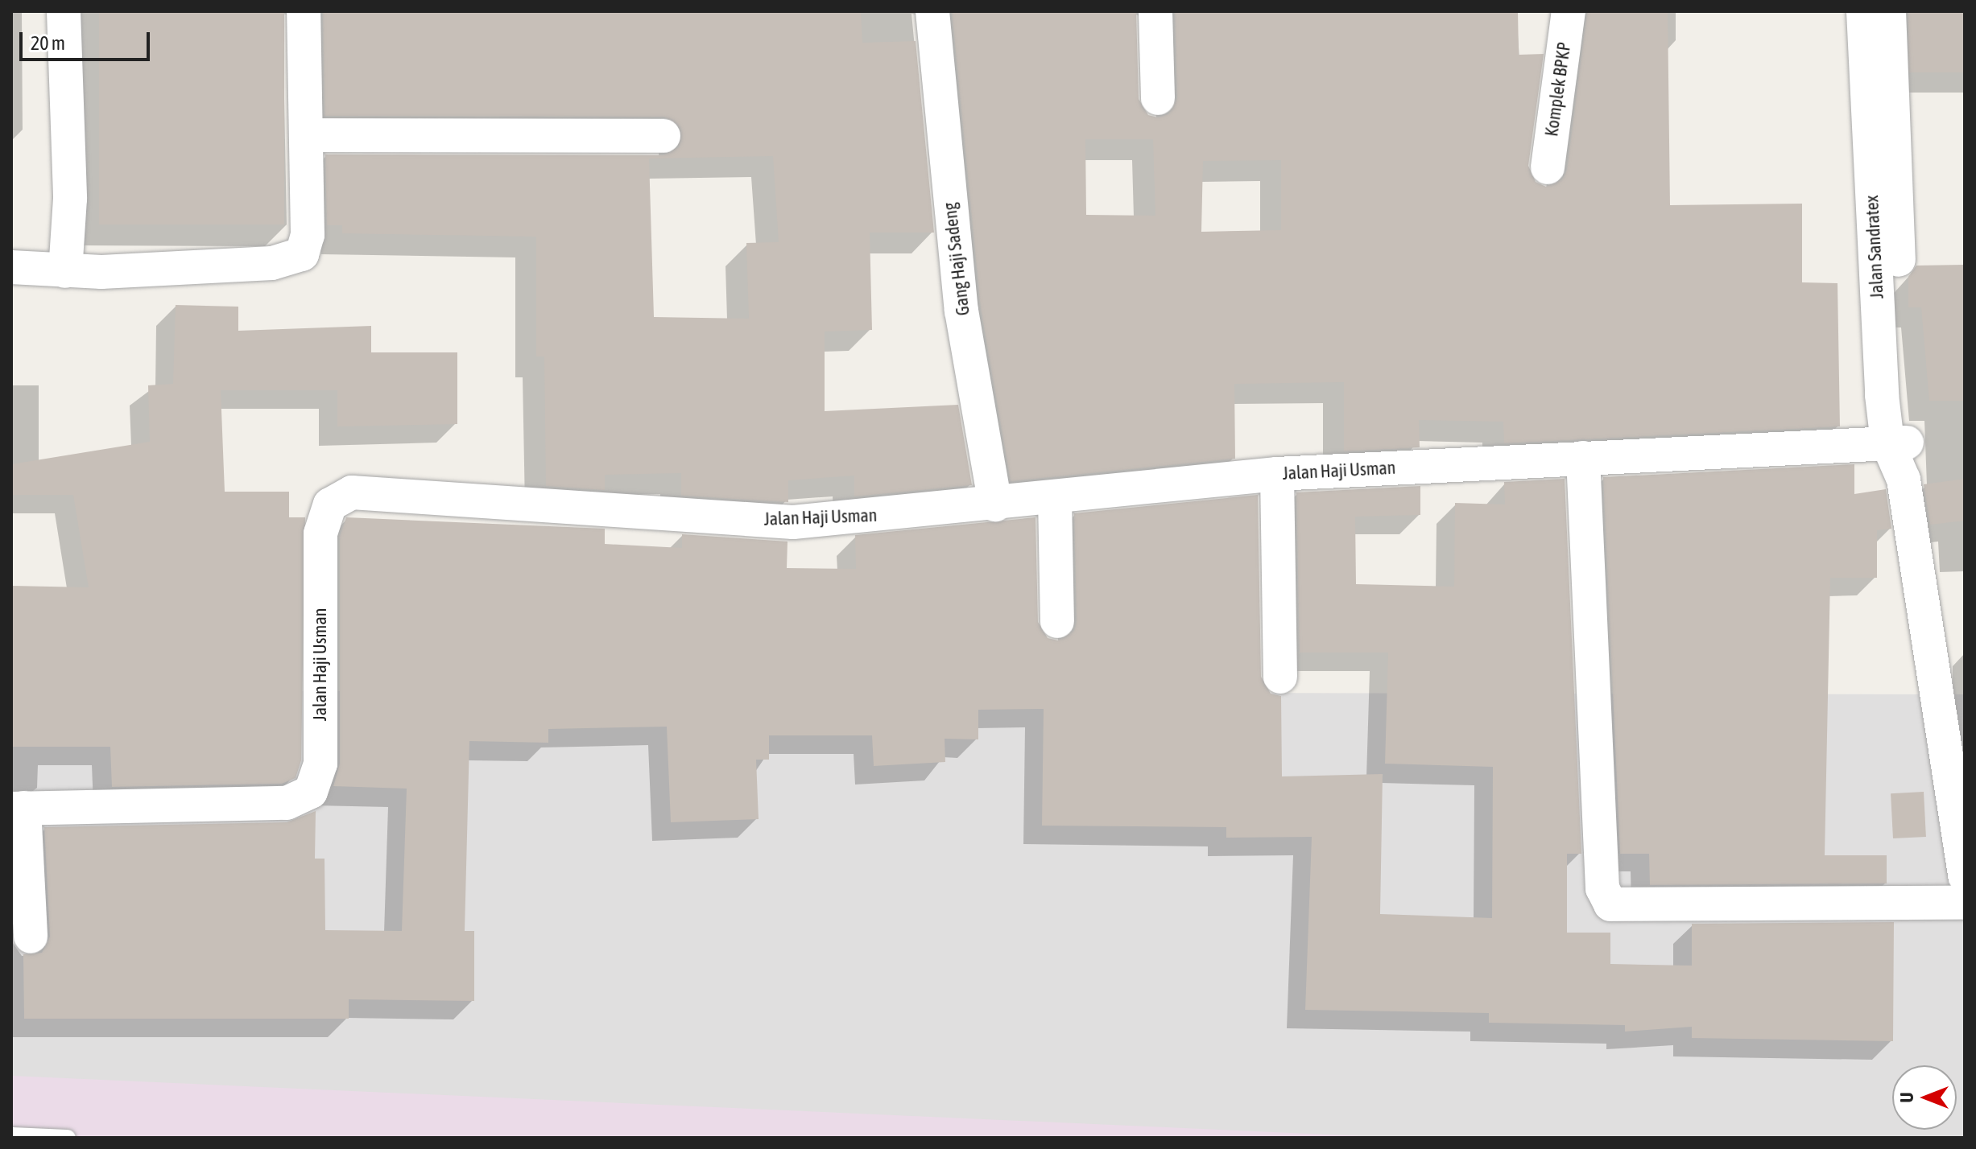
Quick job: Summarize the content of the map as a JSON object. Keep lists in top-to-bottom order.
{
  "streets": {
    "street": [
      "Komplek BPKP",
      "Jalan Sandratex",
      "Gang Haji Sadeng",
      "Jalan Haji Usman"
    ]
  },
  "crossings": [
    ["Jalan Sandratex", "Jalan Haji Usman"],
    ["Gang Haji Sadeng", "Jalan Haji Usman"]
  ],
  "scale_bar": "20 m",
  "north": "left"
}
